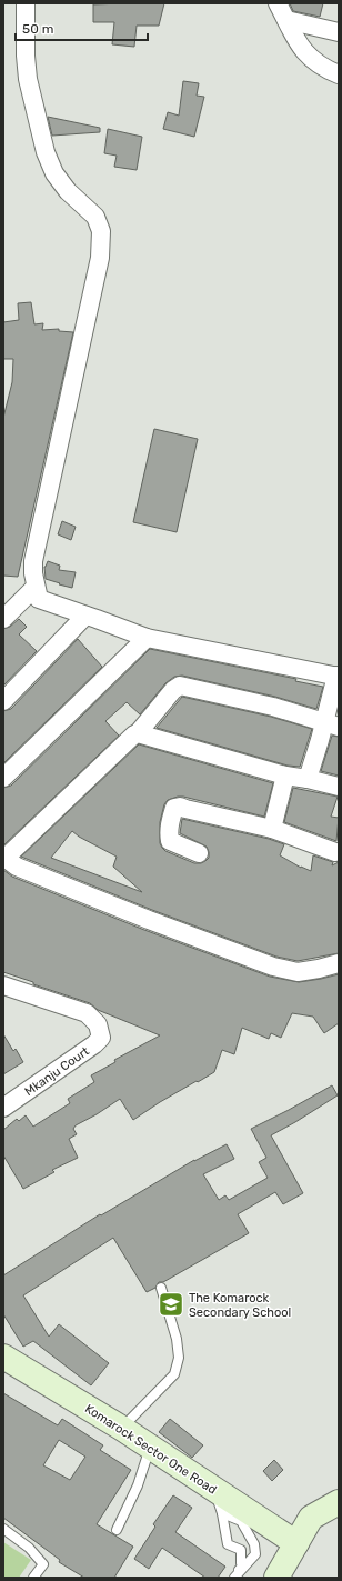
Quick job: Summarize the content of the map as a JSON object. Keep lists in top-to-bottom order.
{
  "streets": {
    "main road": ["Komarock Sector One Road"],
    "street": ["Mkanju Court"]
  },
  "places": {
    "school or university": ["The Komarock Secondary School"]
  },
  "scale_bar": "50 m"
}
